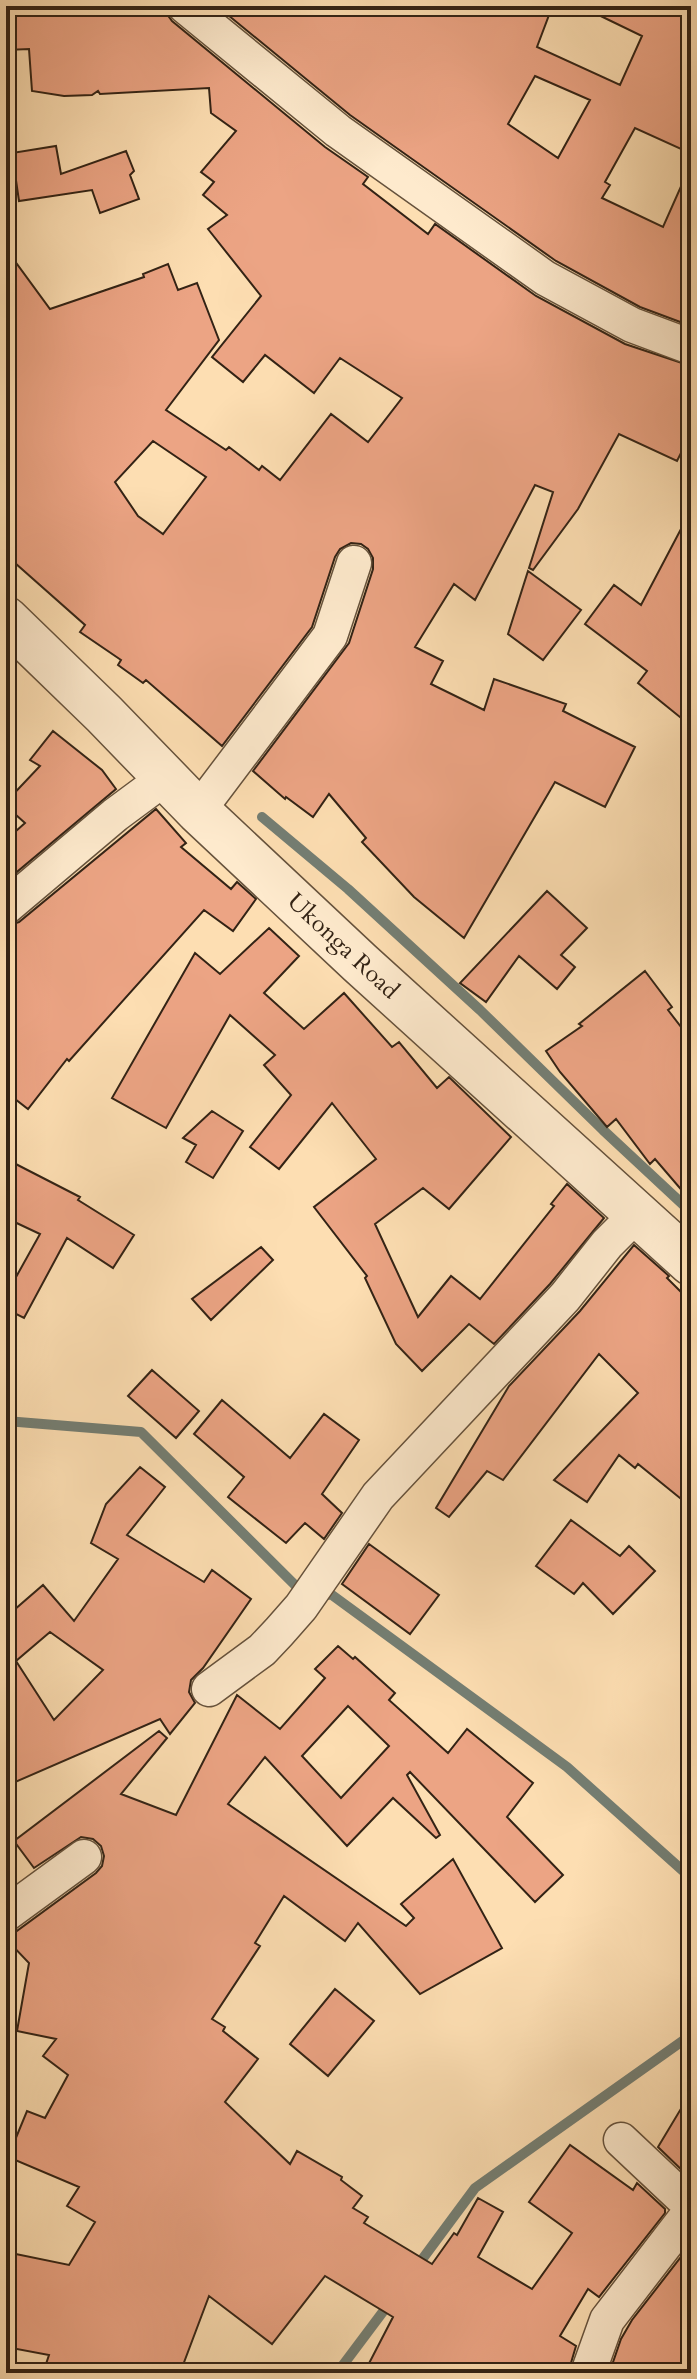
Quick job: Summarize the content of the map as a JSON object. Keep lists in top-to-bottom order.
{
  "streets": {
    "street": ["Ukonga Road"]
  }
}
